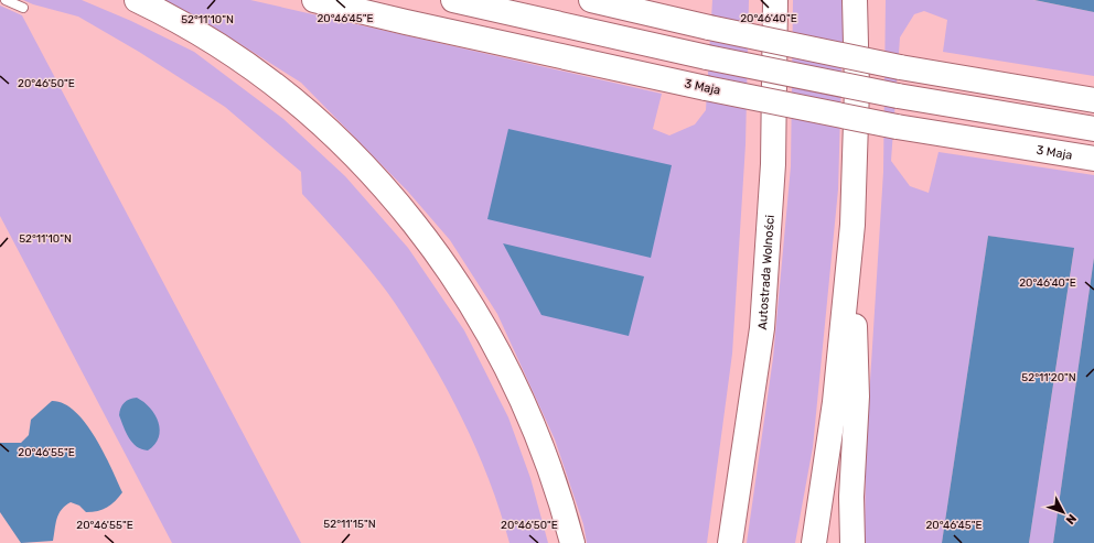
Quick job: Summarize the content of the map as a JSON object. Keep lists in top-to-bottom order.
{
  "streets": {
    "main road": ["3 Maja", "Autostrada Wolności"]
  },
  "north": "bottom right",
  "coordinates": [
    "20°46'45\"E",
    "20°46'40\"E",
    "52°11'10\"N",
    "20°46'50\"E",
    "52°11'20\"N",
    "20°46'55\"E",
    "52°11'15\"N"
  ]
}
